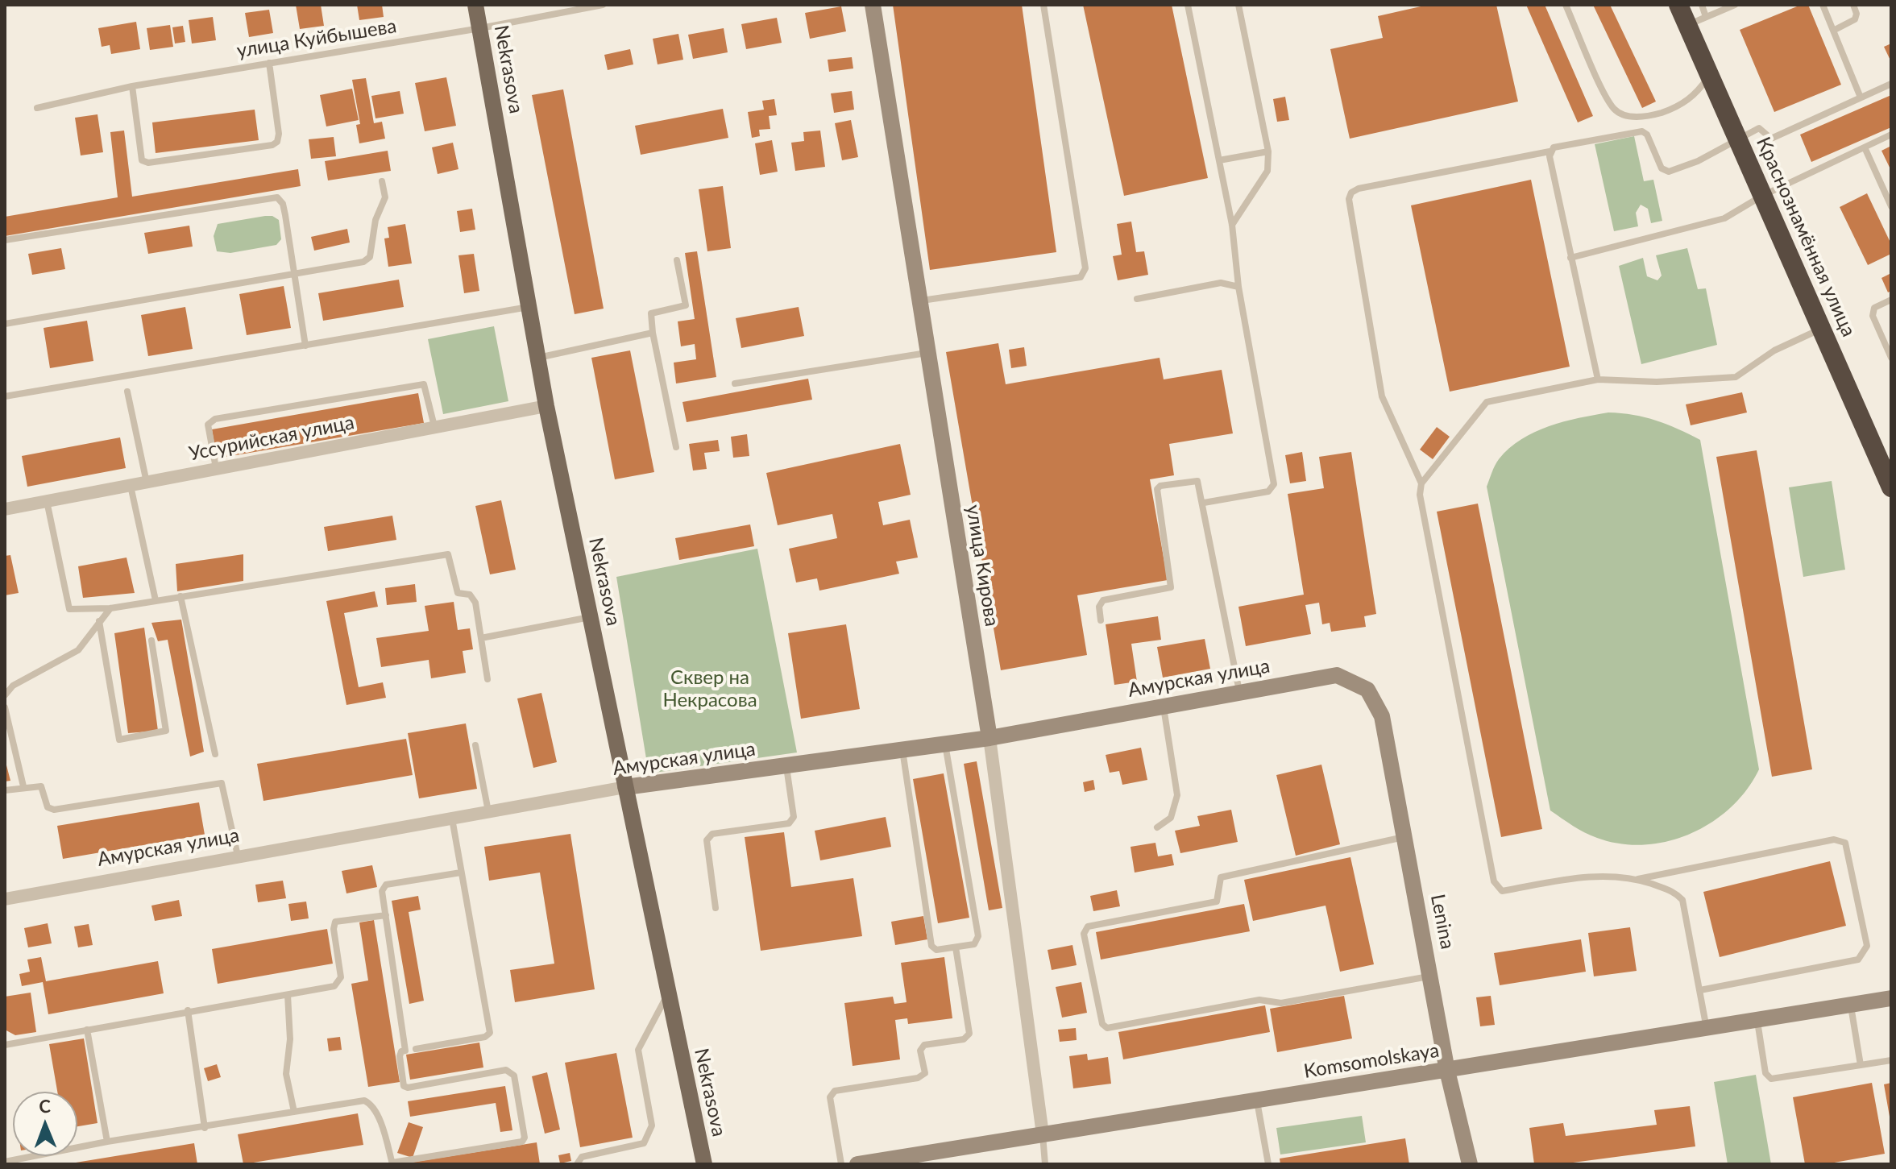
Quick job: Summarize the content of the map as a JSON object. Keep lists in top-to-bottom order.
{
  "streets": {
    "highway": ["Краснознамённая улица"],
    "main road": [
      "Nekrasova",
      "улица Кирова",
      "Амурская улица",
      "Lenina",
      "Komsomolskaya"
    ],
    "street": ["Уссурийская улица"],
    "lane": ["улица Куйбышева"]
  },
  "crossings": [
    ["улица Куйбышева", "Nekrasova"],
    ["Nekrasova", "Уссурийская улица"],
    ["Nekrasova", "Амурская улица"],
    ["улица Кирова", "Амурская улица"],
    ["улица Кирова", "Komsomolskaya"],
    ["Амурская улица", "Lenina"],
    ["Lenina", "Komsomolskaya"]
  ],
  "parks": ["Сквер на Некрасова"],
  "north": "top"
}
